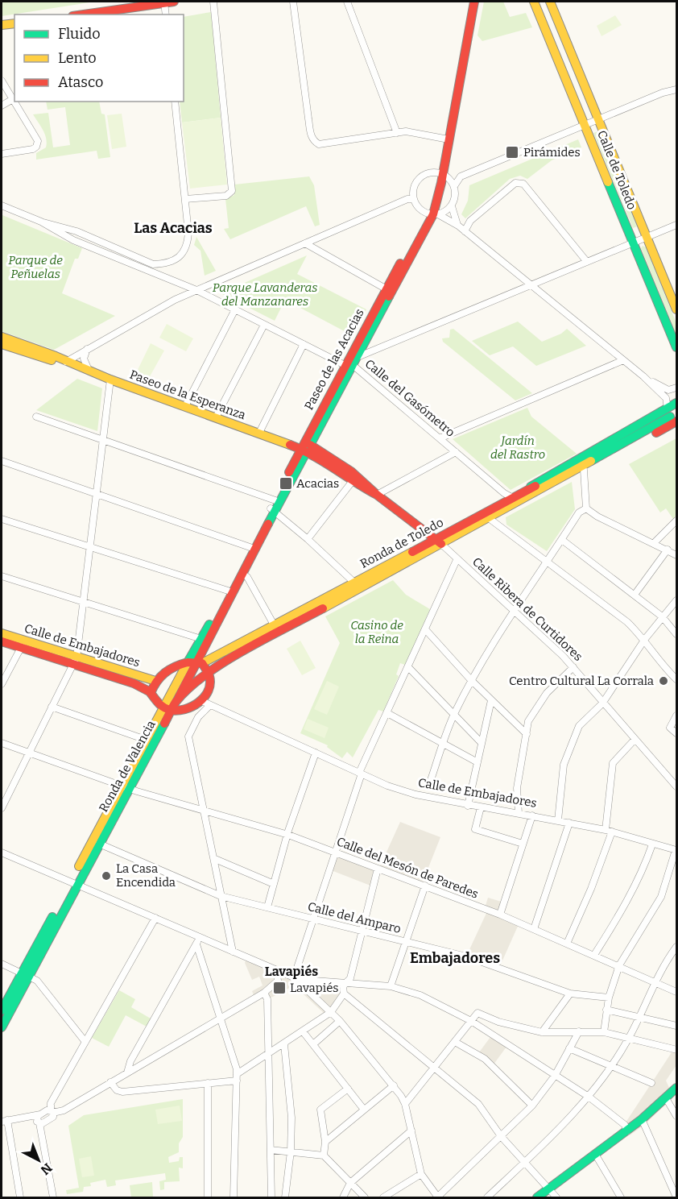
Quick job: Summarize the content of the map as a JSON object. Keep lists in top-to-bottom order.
{
  "streets": {
    "main road": [
      "Calle de Toledo",
      "Paseo de las Acacias",
      "Paseo de la Esperanza",
      "Ronda de Toledo",
      "Calle de Embajadores",
      "Ronda de Valencia"
    ],
    "street": [
      "Calle del Gasómetro",
      "Calle Ribera de Curtidores",
      "Calle del Mesón de Paredes",
      "Calle del Amparo"
    ]
  },
  "crossings": [
    ["Paseo de las Acacias", "Paseo de la Esperanza"],
    ["Paseo de las Acacias", "Calle del Gasómetro"],
    ["Paseo de las Acacias", "Ronda de Toledo"],
    ["Paseo de las Acacias", "Ronda de Valencia"],
    ["Calle del Gasómetro", "Ronda de Toledo"],
    ["Ronda de Toledo", "Calle Ribera de Curtidores"],
    ["Ronda de Toledo", "Calle de Embajadores"],
    ["Ronda de Toledo", "Ronda de Valencia"],
    ["Ronda de Valencia", "Calle del Mesón de Paredes"],
    ["Ronda de Valencia", "Calle del Amparo"]
  ],
  "districts": ["Las Acacias", "Embajadores", "Lavapiés"],
  "parks": [
    "Parque de Peñuelas",
    "Parque Lavanderas del Manzanares",
    "Jardín del Rastro",
    "Casino de la Reina"
  ],
  "places": {
    "transit": ["Pirámides", "Acacias", "Lavapiés"],
    "other": ["Centro Cultural La Corrala", "La Casa Encendida"]
  },
  "legend": ["Fluido", "Lento", "Atasco"],
  "north": "bottom right"
}
